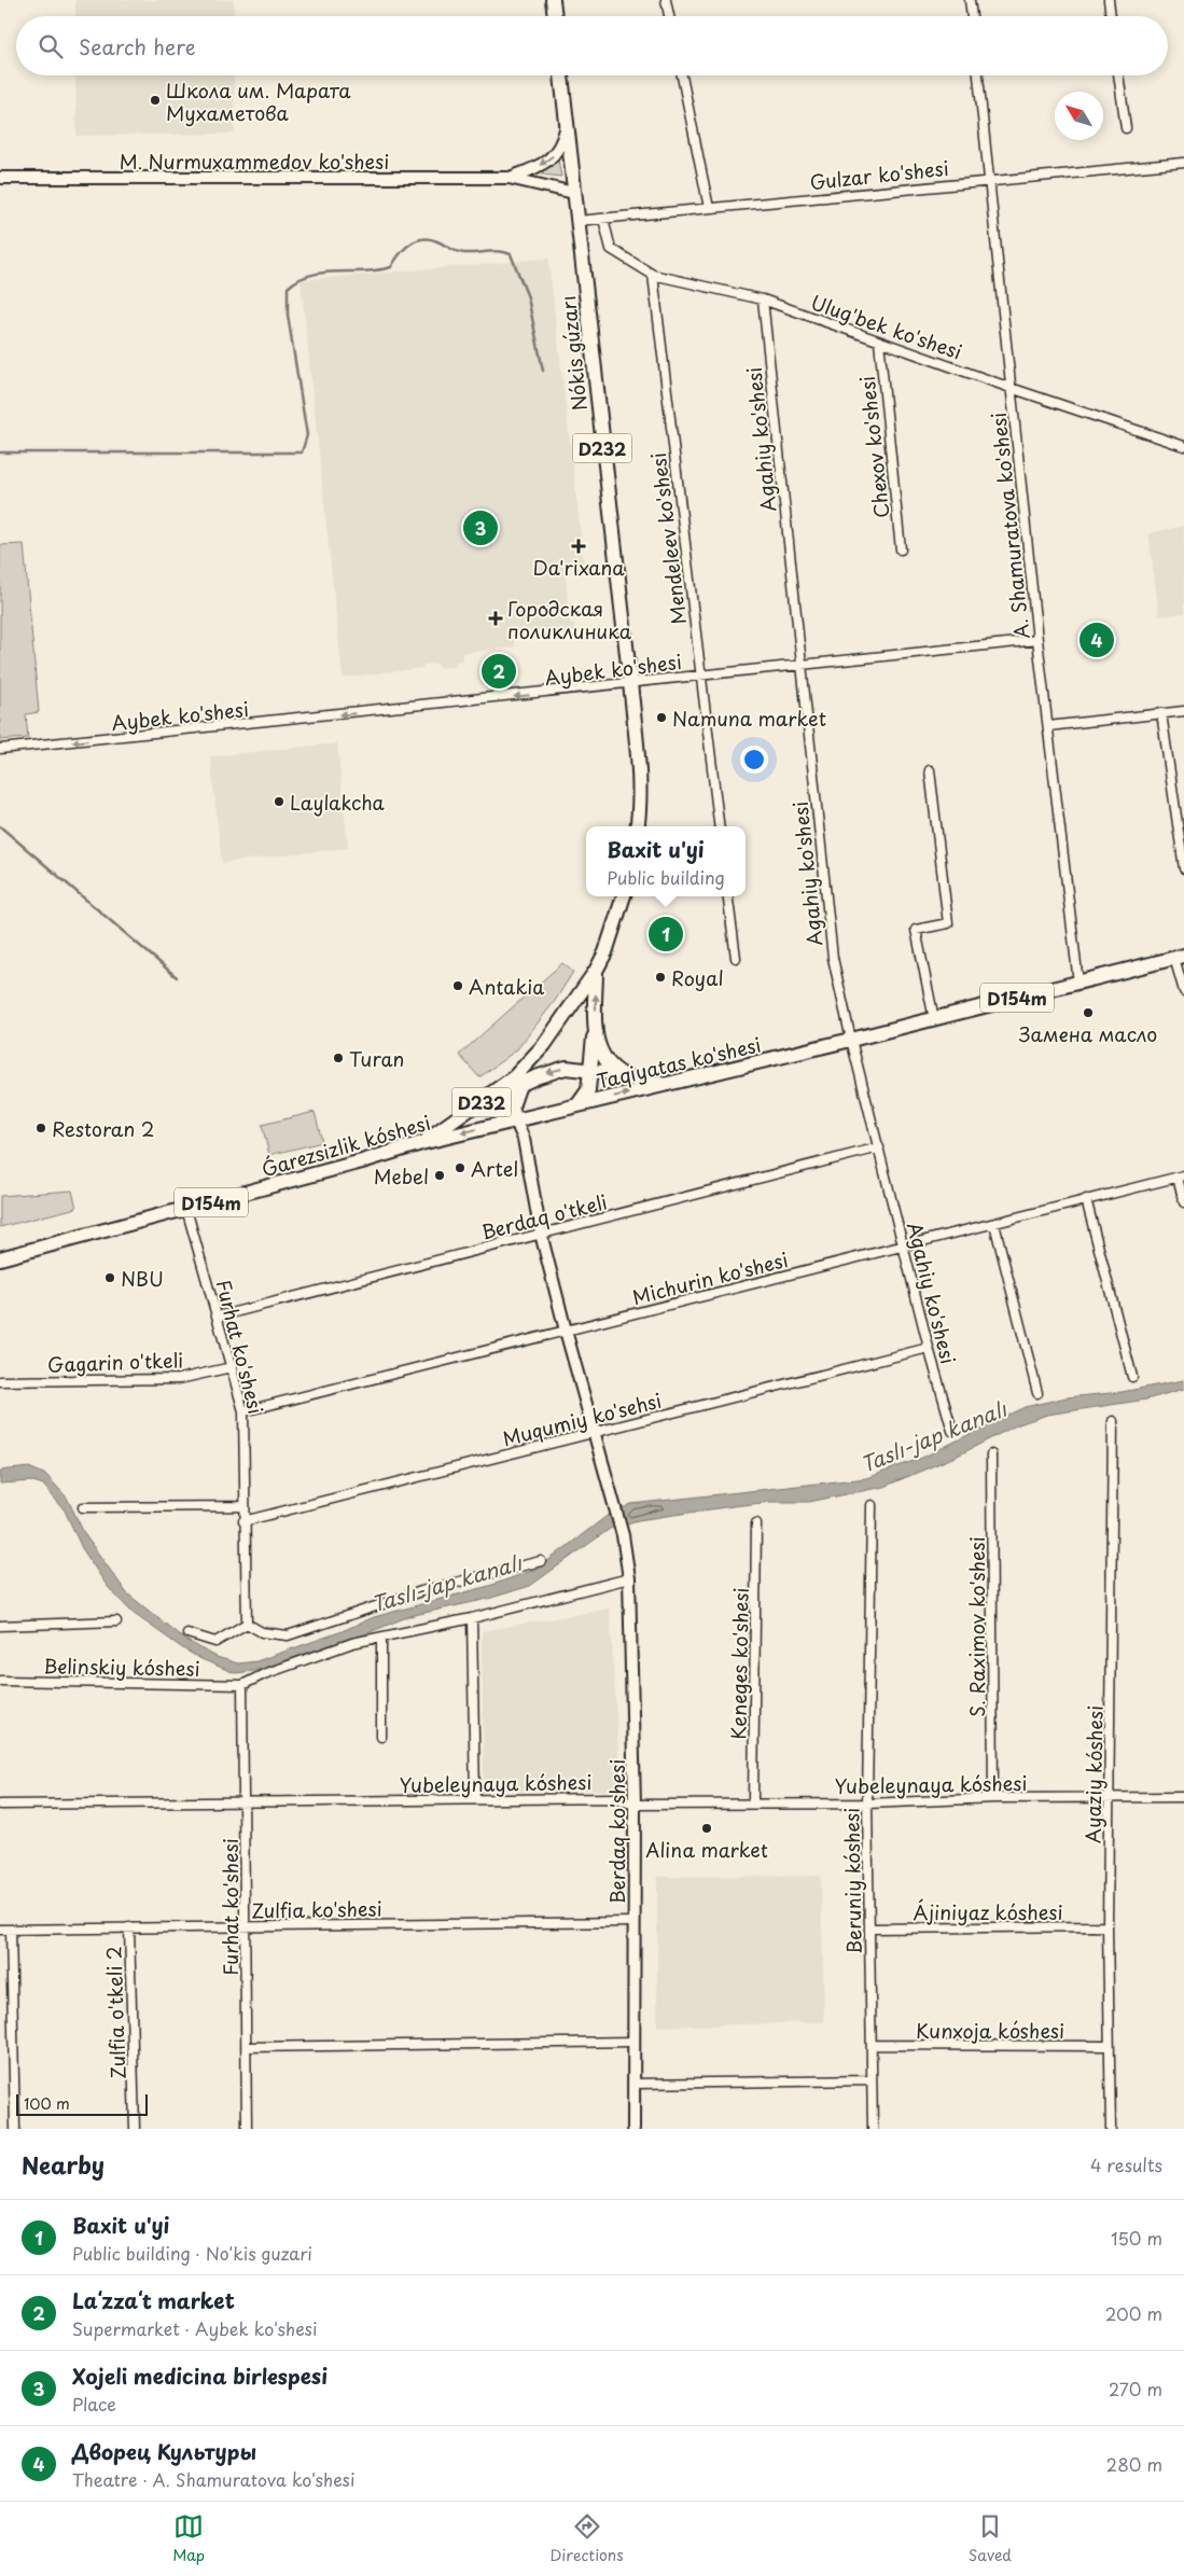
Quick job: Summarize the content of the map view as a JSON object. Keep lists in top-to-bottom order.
{
  "streets": {
    "main road": [
      "Nókis gúzarı",
      "D232",
      "D154m",
      "Taqiyatas ko'shesi",
      "Ǵarezsizlik kóshesi"
    ],
    "street": [
      "M. Nurmuxammedov ko'shesi",
      "Gulzar ko'shesi",
      "Ulug'bek ko'shesi",
      "Agahiy ko'shesi",
      "Chexov ko'shesi",
      "A. Shamuratova ko'shesi",
      "Mendeleev ko'shesi",
      "Aybek ko'shesi",
      "Berdaq o'tkeli",
      "Michurin ko'shesi",
      "Furhat ko'shesi",
      "Gagarin o'tkeli",
      "Muqumiy ko'sehsi",
      "S. Raximov ko'shesi",
      "Keneges ko'shesi",
      "Belinskiy kóshesi",
      "Ayaziy kóshesi",
      "Yubeleynaya kóshesi",
      "Berdaq ko'shesi",
      "Beruniy kóshesi",
      "Zulfia ko'shesi",
      "Ájiniyaz kóshesi",
      "Zulfia o'tkeli 2",
      "Kunxoja kóshesi"
    ]
  },
  "crossings": [
    ["Gulzar ko'shesi", "Ulug'bek ko'shesi"],
    ["Gulzar ko'shesi", "Nókis gúzarı"],
    ["Gulzar ko'shesi", "A. Shamuratova ko'shesi"],
    ["Ulug'bek ko'shesi", "Agahiy ko'shesi"],
    ["Ulug'bek ko'shesi", "Chexov ko'shesi"],
    ["Ulug'bek ko'shesi", "A. Shamuratova ko'shesi"],
    ["Ulug'bek ko'shesi", "Mendeleev ko'shesi"],
    ["Nókis gúzarı", "Aybek ko'shesi"],
    ["Agahiy ko'shesi", "Aybek ko'shesi"],
    ["Agahiy ko'shesi", "D154m"],
    ["Agahiy ko'shesi", "Taqiyatas ko'shesi"],
    ["Agahiy ko'shesi", "Berdaq o'tkeli"],
    ["Agahiy ko'shesi", "Michurin ko'shesi"],
    ["Agahiy ko'shesi", "Muqumiy ko'sehsi"],
    ["D232", "Taqiyatas ko'shesi"],
    ["D232", "Ǵarezsizlik kóshesi"],
    ["D232", "Berdaq ko'shesi"],
    ["A. Shamuratova ko'shesi", "Aybek ko'shesi"],
    ["A. Shamuratova ko'shesi", "D154m"],
    ["Mendeleev ko'shesi", "Aybek ko'shesi"],
    ["D154m", "Taqiyatas ko'shesi"],
    ["Taqiyatas ko'shesi", "Ǵarezsizlik kóshesi"],
    ["Taqiyatas ko'shesi", "Berdaq ko'shesi"],
    ["Ǵarezsizlik kóshesi", "Furhat ko'shesi"],
    ["Ǵarezsizlik kóshesi", "Berdaq ko'shesi"],
    ["Berdaq o'tkeli", "Furhat ko'shesi"],
    ["Berdaq o'tkeli", "Berdaq ko'shesi"],
    ["Michurin ko'shesi", "Furhat ko'shesi"],
    ["Michurin ko'shesi", "Berdaq ko'shesi"],
    ["Furhat ko'shesi", "Gagarin o'tkeli"],
    ["Furhat ko'shesi", "Muqumiy ko'sehsi"],
    ["Furhat ko'shesi", "Belinskiy kóshesi"],
    ["Furhat ko'shesi", "Yubeleynaya kóshesi"],
    ["Furhat ko'shesi", "Zulfia ko'shesi"],
    ["Muqumiy ko'sehsi", "Berdaq ko'shesi"],
    ["S. Raximov ko'shesi", "Yubeleynaya kóshesi"],
    ["Keneges ko'shesi", "Yubeleynaya kóshesi"],
    ["Ayaziy kóshesi", "Yubeleynaya kóshesi"],
    ["Ayaziy kóshesi", "Ájiniyaz kóshesi"],
    ["Ayaziy kóshesi", "Kunxoja kóshesi"],
    ["Yubeleynaya kóshesi", "Berdaq ko'shesi"],
    ["Yubeleynaya kóshesi", "Beruniy kóshesi"],
    ["Berdaq ko'shesi", "Zulfia ko'shesi"],
    ["Beruniy kóshesi", "Ájiniyaz kóshesi"],
    ["Beruniy kóshesi", "Kunxoja kóshesi"],
    ["Zulfia ko'shesi", "Zulfia o'tkeli 2"]
  ],
  "one_way": ["Aybek ko'shesi"],
  "water": ["Taslı-jap kanalı"],
  "places": {
    "other": [
      "Школа им. Марата Мухаметова",
      "Namuna market",
      "Laylakcha",
      "Royal",
      "Antakia",
      "Замена масло",
      "Turan",
      "Restoran 2",
      "Artel",
      "Mebel",
      "NBU",
      "Alina market"
    ],
    "health": ["Da'rixana", "Городская поликлиника"]
  },
  "scale_bar": "100 m",
  "north": "top left",
  "page": {
    "search": "Search here",
    "pins": [
      "3",
      "4",
      "2",
      "1"
    ],
    "popup": ["Baxit u'yi", "Public building"],
    "scale": "100 m",
    "heading": ["Nearby", "4 results"],
    "list": [
      {
        "mark": "1",
        "name": "Baxit u'yi",
        "note": "Public building · No'kis guzari",
        "value": "150 m"
      },
      {
        "mark": "2",
        "name": "Laʻzzaʻt market",
        "note": "Supermarket · Aybek ko'shesi",
        "value": "200 m"
      },
      {
        "mark": "3",
        "name": "Xojeli medicina birlespesi",
        "note": "Place",
        "value": "270 m"
      },
      {
        "mark": "4",
        "name": "Дворец Культуры",
        "note": "Theatre · A. Shamuratova ko'shesi",
        "value": "280 m"
      }
    ],
    "nav": ["Map", "Directions", "Saved"]
  }
}
